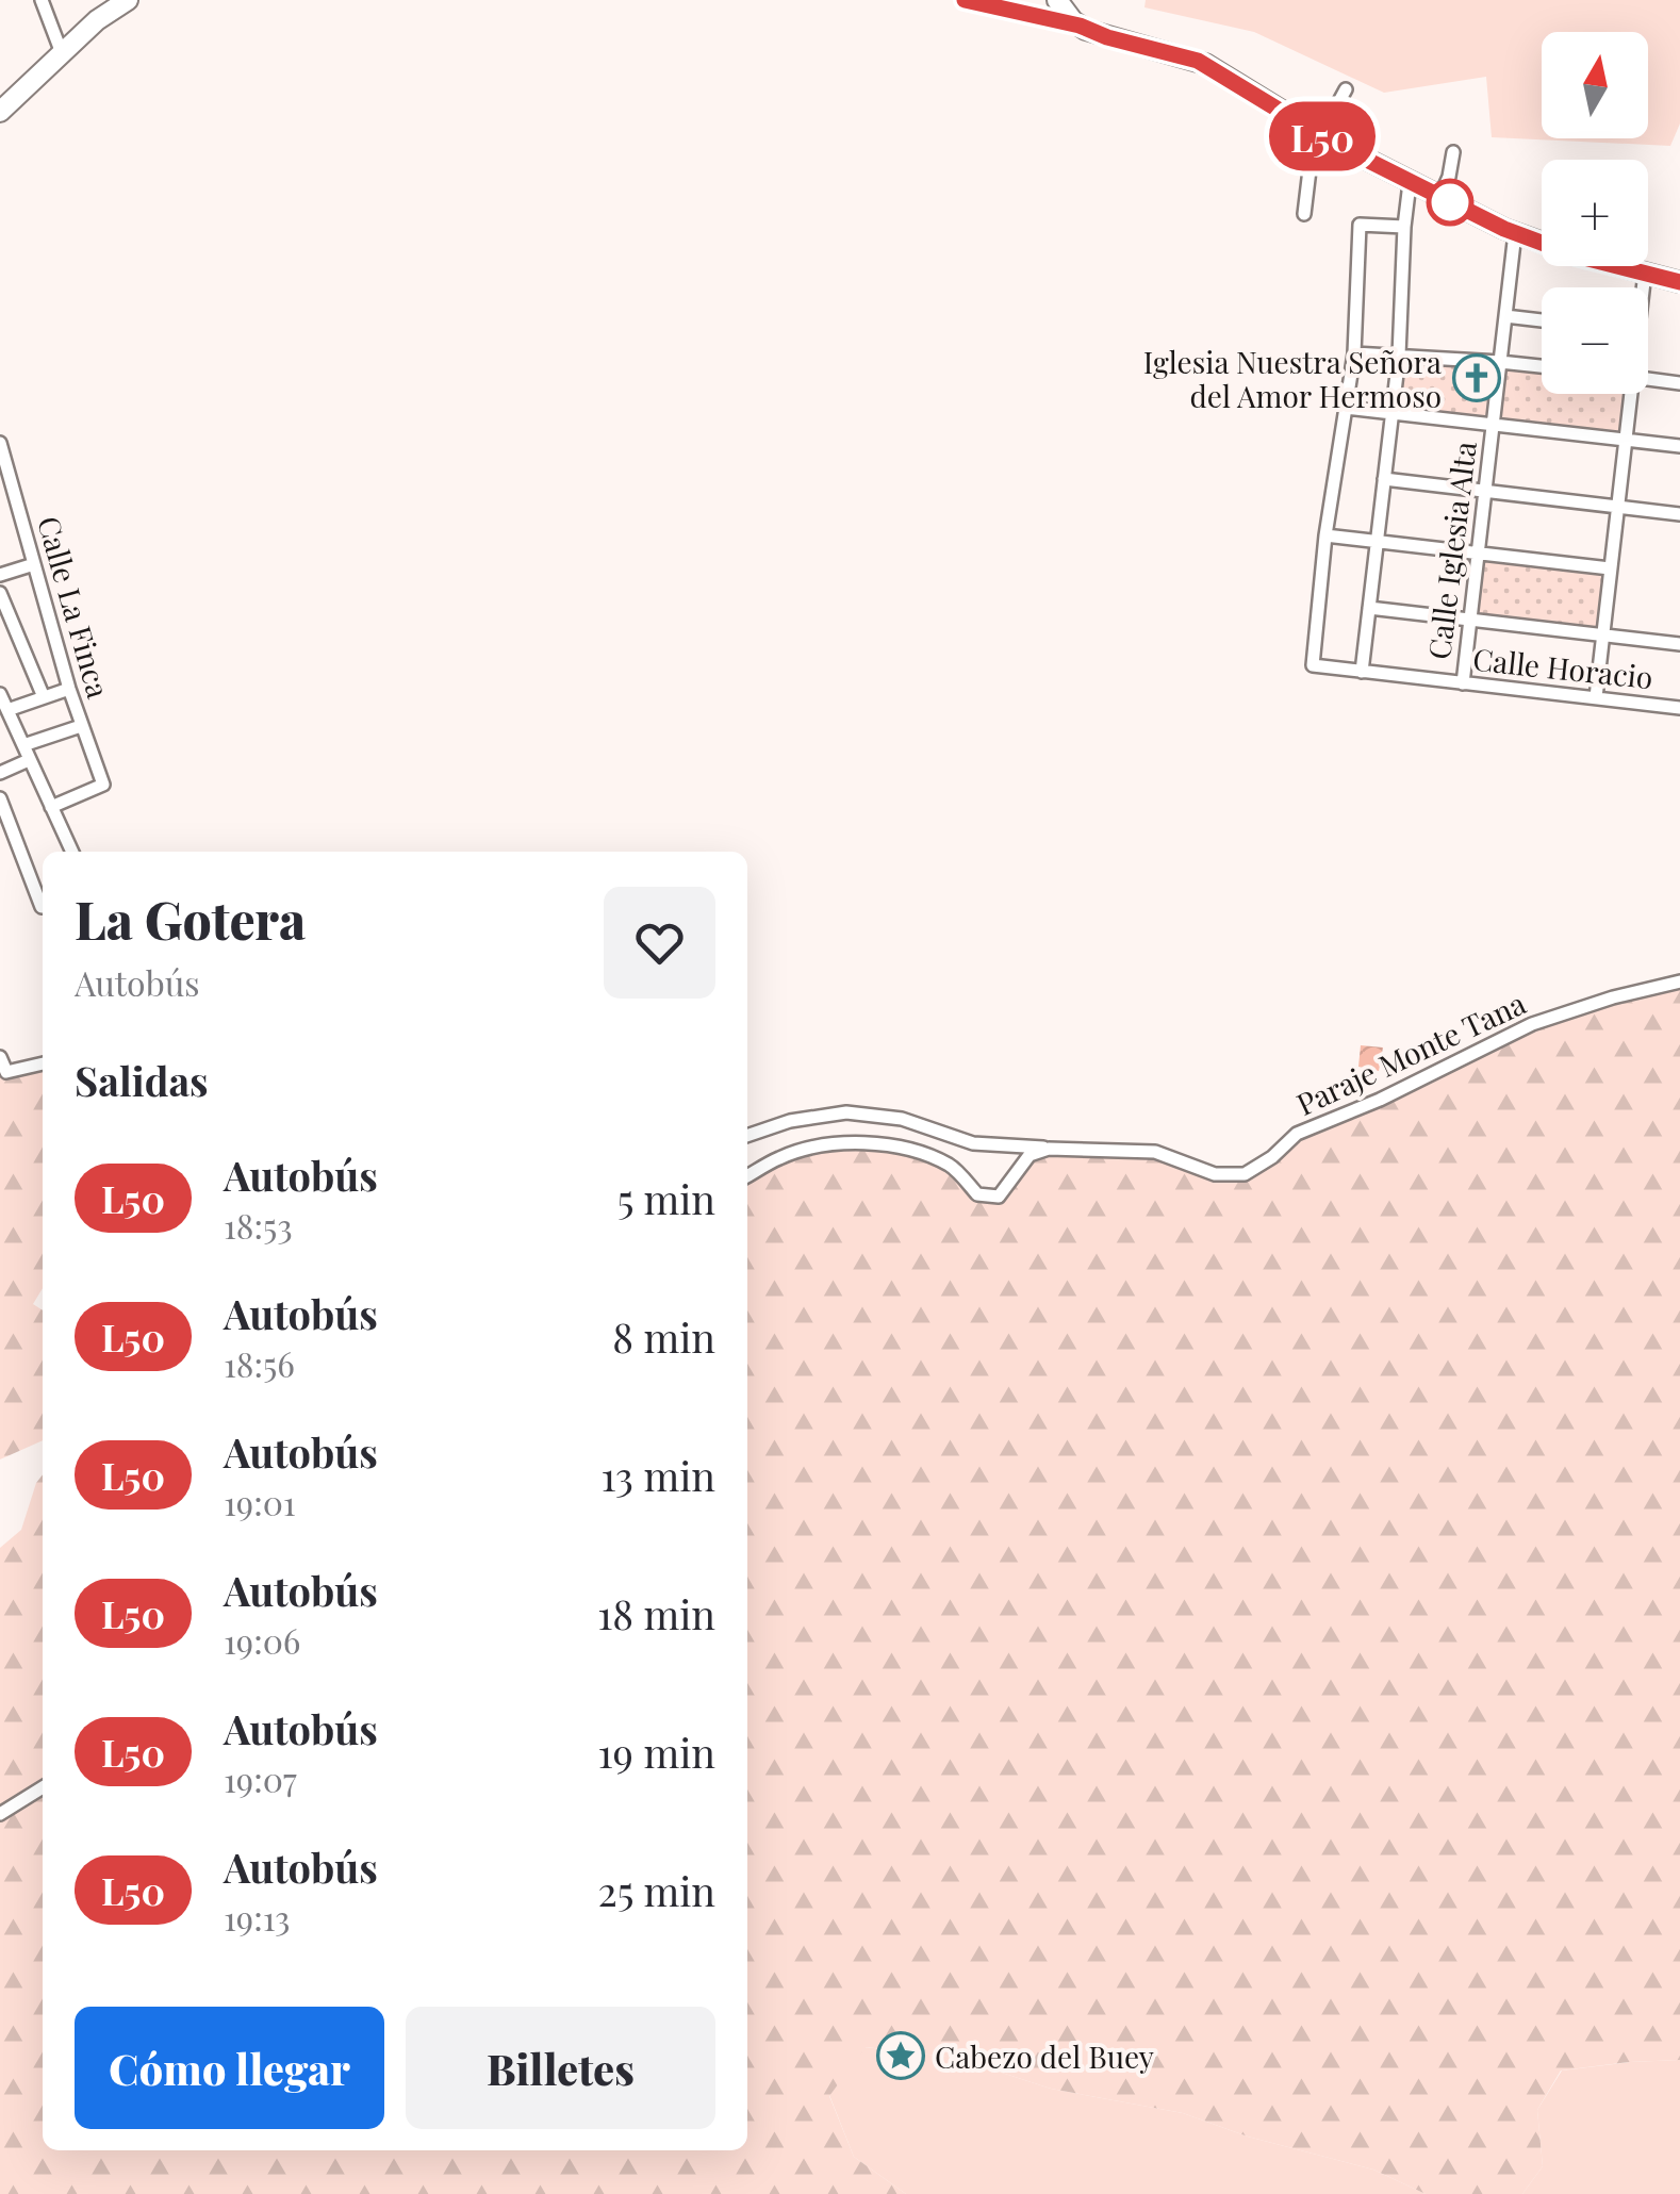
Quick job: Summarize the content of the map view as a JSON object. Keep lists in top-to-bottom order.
{
  "streets": {
    "street": [
      "Calle Iglesia Alta",
      "Calle La Finca",
      "Calle Horacio",
      "Paraje Monte Tana"
    ]
  },
  "crossings": [
    ["Calle Iglesia Alta", "Calle Horacio"]
  ],
  "places": {
    "church": ["Iglesia Nuestra Señora del Amor Hermoso"],
    "place": ["Cabezo del Buey"]
  },
  "lines": ["bus line L50"],
  "north": "top",
  "page": {
    "on_map": "L50",
    "map_buttons": ["+", "−"],
    "heading": [
      ["La Gotera", "Autobús"],
      "Salidas"
    ],
    "list": [
      {
        "mark": "L50",
        "name": "Autobús",
        "note": "18:53",
        "value": "5 min"
      },
      {
        "mark": "L50",
        "name": "Autobús",
        "note": "18:56",
        "value": "8 min"
      },
      {
        "mark": "L50",
        "name": "Autobús",
        "note": "19:01",
        "value": "13 min"
      },
      {
        "mark": "L50",
        "name": "Autobús",
        "note": "19:06",
        "value": "18 min"
      },
      {
        "mark": "L50",
        "name": "Autobús",
        "note": "19:07",
        "value": "19 min"
      },
      {
        "mark": "L50",
        "name": "Autobús",
        "note": "19:13",
        "value": "25 min"
      }
    ],
    "buttons": ["Cómo llegar", "Billetes"]
  }
}
